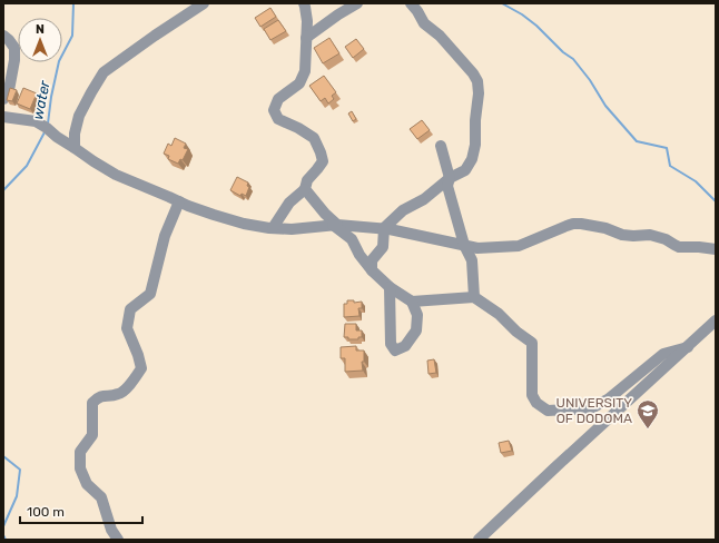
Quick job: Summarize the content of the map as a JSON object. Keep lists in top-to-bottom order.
{
  "water": ["water"],
  "places": {
    "school or university": ["UNIVERSITY OF DODOMA"]
  },
  "scale_bar": "100 m",
  "north": "top"
}
